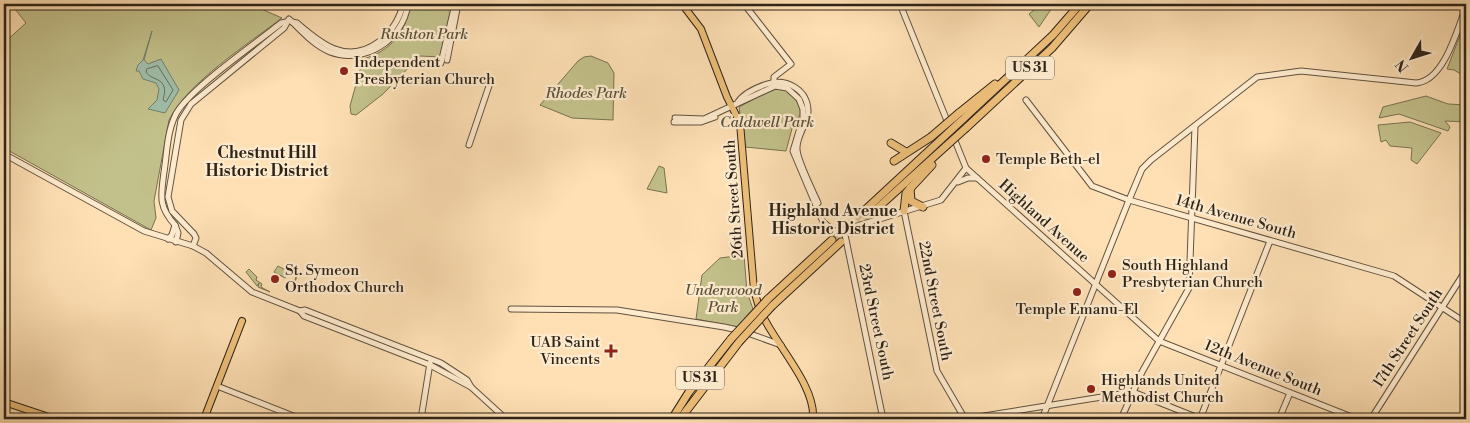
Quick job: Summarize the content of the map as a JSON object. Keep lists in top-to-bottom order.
{
  "streets": {
    "highway": ["US 31"],
    "main road": ["26th Street South"],
    "street": [
      "14th Avenue South",
      "Highland Avenue",
      "22nd Street South",
      "23rd Street South",
      "17th Street South",
      "12th Avenue South"
    ]
  },
  "crossings": [
    ["14th Avenue South", "17th Street South"],
    ["Highland Avenue", "12th Avenue South"]
  ],
  "districts": ["Chestnut Hill Historic District", "Highland Avenue Historic District"],
  "parks": [
    "Rushton Park",
    "Rhodes Park",
    "Caldwell Park",
    "Underwood Park"
  ],
  "places": {
    "other": [
      "Independent Presbyterian Church",
      "Temple Beth-el",
      "South Highland Presbyterian Church",
      "St. Symeon Orthodox Church",
      "Temple Emanu-El",
      "Highlands United Methodist Church"
    ],
    "health": ["UAB Saint Vincents"]
  },
  "north": "bottom left"
}
